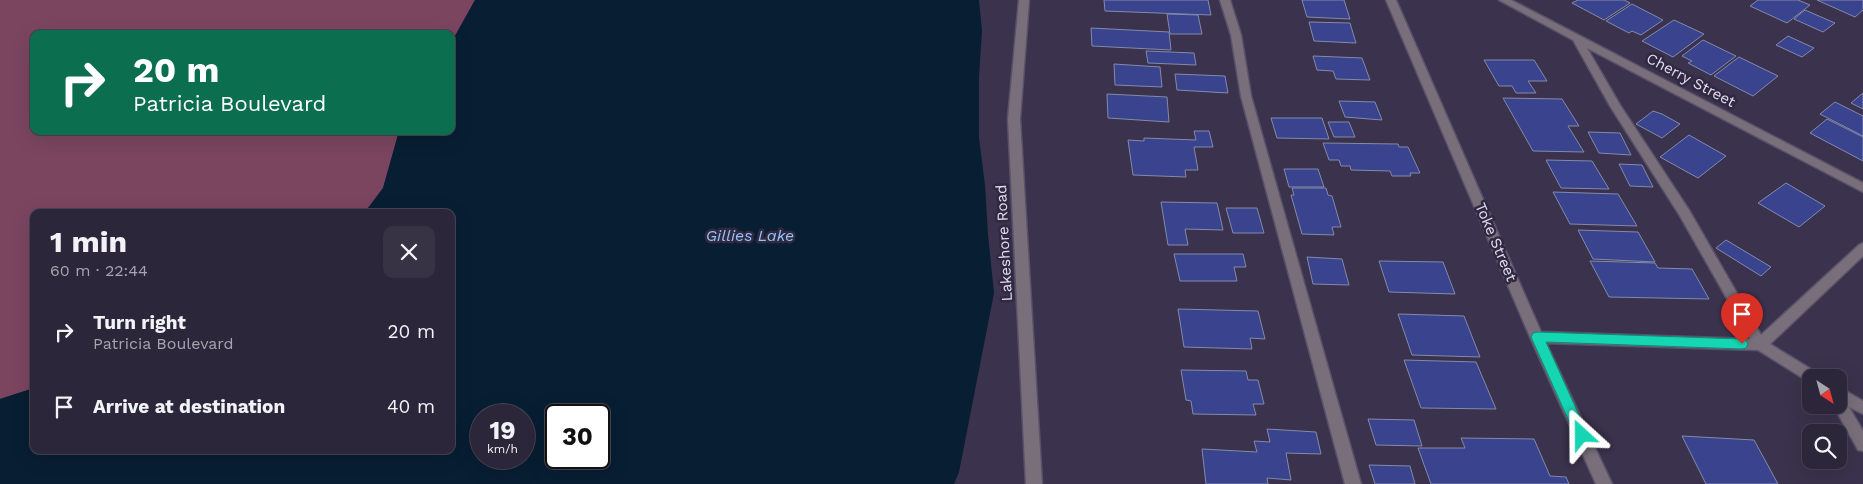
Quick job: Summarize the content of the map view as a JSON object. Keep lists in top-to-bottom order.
{
  "streets": {
    "street": ["Cherry Street", "Toke Street", "Lakeshore Road"]
  },
  "water": ["Gillies Lake"],
  "north": "bottom right",
  "page": {
    "turn": ["20 m", "Patricia Boulevard"],
    "heading": ["1 min", "60 m · 22:44"],
    "list": [
      {
        "name": "Turn right",
        "note": "Patricia Boulevard",
        "value": "20 m"
      },
      {
        "name": "Arrive at destination",
        "value": "40 m"
      }
    ],
    "speed": "19 km/h",
    "limit": "30"
  }
}
